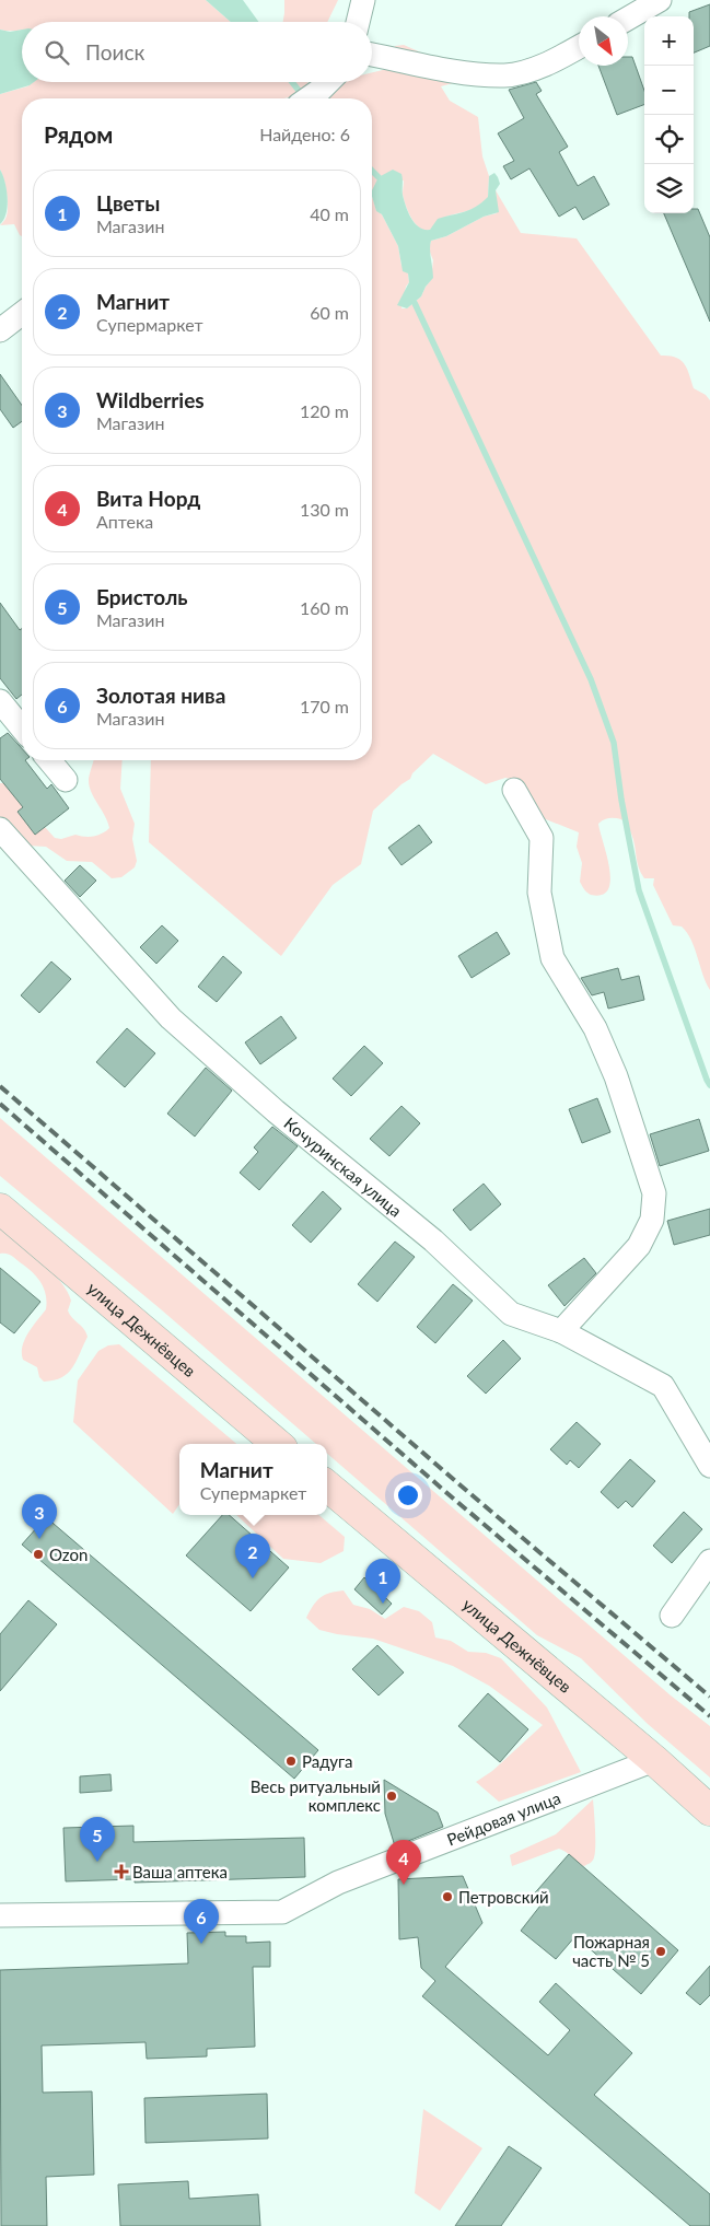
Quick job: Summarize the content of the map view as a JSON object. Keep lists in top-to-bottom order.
{
  "streets": {
    "main road": ["улица Дежнёвцев"],
    "street": ["Кочуринская улица", "Рейдовая улица"]
  },
  "crossings": [
    ["улица Дежнёвцев", "Рейдовая улица"]
  ],
  "places": {
    "other": [
      "Ozon",
      "Радуга",
      "Весь ритуальный комплекс",
      "Петровский",
      "Пожарная часть № 5"
    ],
    "health": ["Ваша аптека"]
  },
  "north": "bottom right",
  "page": {
    "map_buttons": ["+", "−"],
    "search": "Поиск",
    "heading": ["Рядом", "Найдено: 6"],
    "list": [
      {
        "mark": "1",
        "name": "Цветы",
        "note": "Магазин",
        "value": "40 m"
      },
      {
        "mark": "2",
        "name": "Магнит",
        "note": "Супермаркет",
        "value": "60 m"
      },
      {
        "mark": "3",
        "name": "Wildberries",
        "note": "Магазин",
        "value": "120 m"
      },
      {
        "mark": "4",
        "name": "Вита Норд",
        "note": "Аптека",
        "value": "130 m"
      },
      {
        "mark": "5",
        "name": "Бристоль",
        "note": "Магазин",
        "value": "160 m"
      },
      {
        "mark": "6",
        "name": "Золотая нива",
        "note": "Магазин",
        "value": "170 m"
      }
    ],
    "popup": ["Магнит", "Супермаркет"],
    "pins": [
      "3",
      "2",
      "1",
      "5",
      "4",
      "6"
    ]
  }
}
